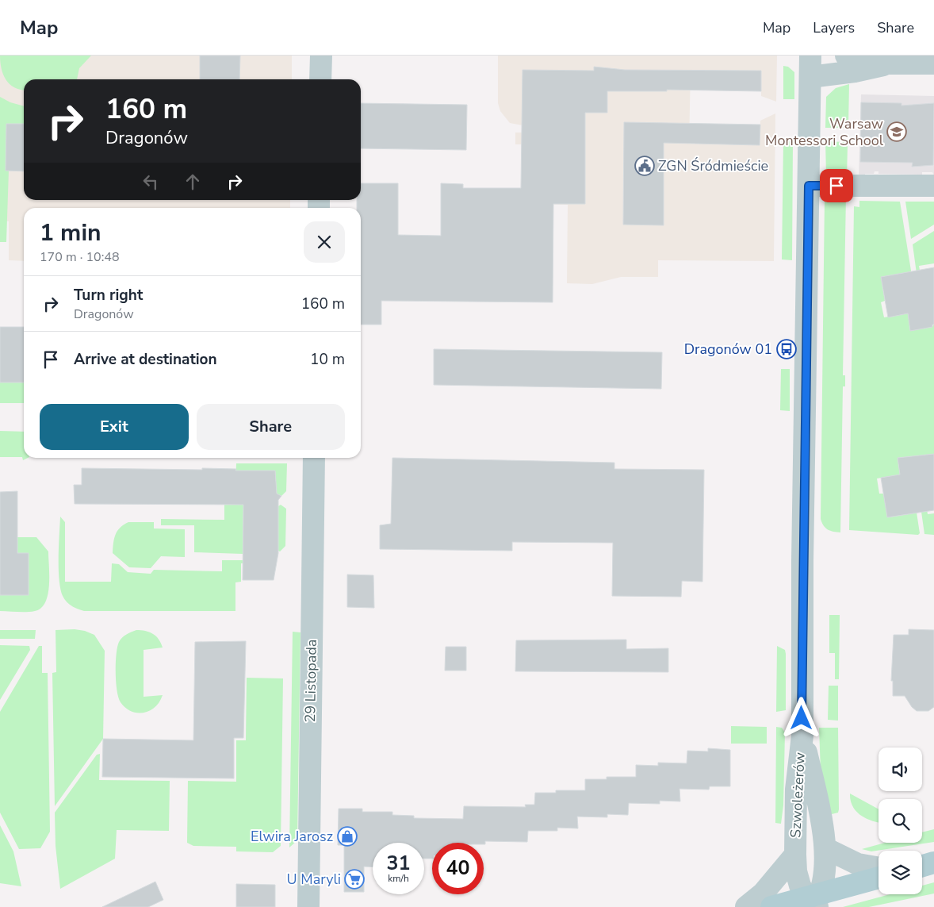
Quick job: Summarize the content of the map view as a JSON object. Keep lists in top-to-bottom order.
{
  "streets": {
    "street": ["29 Listopada", "Szwoleżerów"]
  },
  "places": {
    "school or university": ["Warsaw Montessori School"],
    "public building": ["ZGN Śródmieście"],
    "bus stop": ["Dragonów 01"],
    "shop": ["Elwira Jarosz"],
    "supermarket": ["U Maryli"]
  },
  "page": {
    "header": "Map",
    "nav": ["Map", "Layers", "Share"],
    "turn": ["160 m", "Dragonów"],
    "heading": ["1 min", "170 m · 10:48"],
    "list": [
      {
        "name": "Turn right",
        "note": "Dragonów",
        "value": "160 m"
      },
      {
        "name": "Arrive at destination",
        "value": "10 m"
      }
    ],
    "buttons": ["Exit", "Share"],
    "speed": "31 km/h",
    "limit": "40"
  }
}
